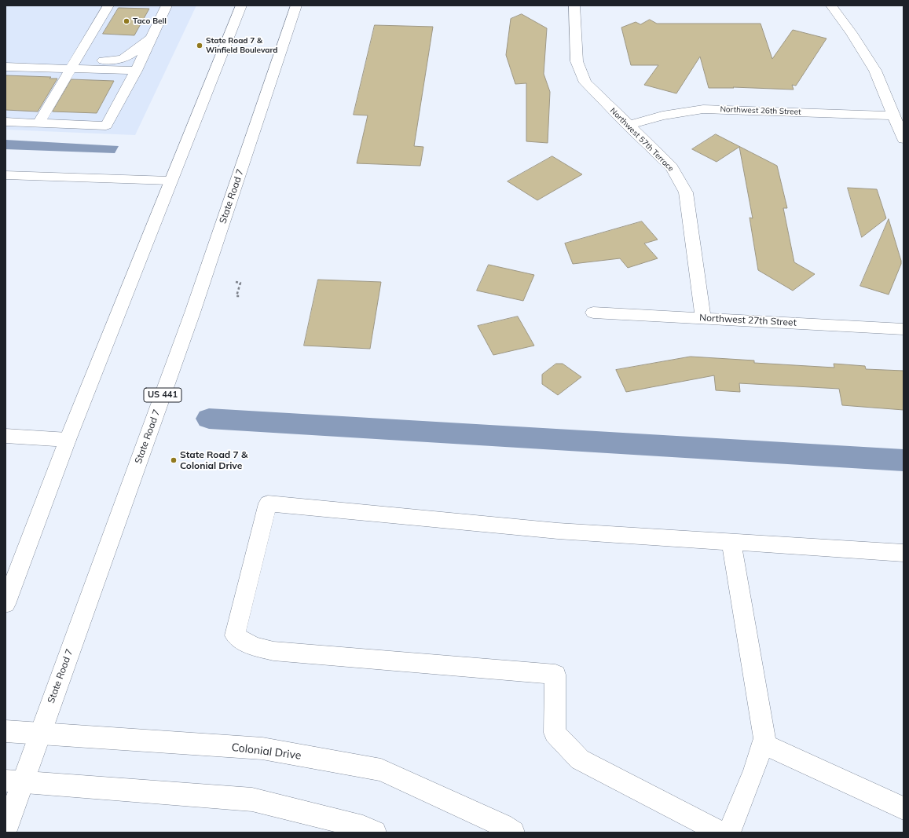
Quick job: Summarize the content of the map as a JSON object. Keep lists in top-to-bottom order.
{
  "streets": {
    "street": [
      "Northwest 26th Street",
      "Northwest 57th Terrace",
      "State Road 7",
      "Northwest 27th Street",
      "US 441",
      "Colonial Drive"
    ]
  },
  "crossings": [
    ["Northwest 26th Street", "Northwest 57th Terrace"],
    ["Northwest 57th Terrace", "Northwest 27th Street"],
    ["State Road 7", "Colonial Drive"]
  ],
  "places": ["Taco Bell", "State Road 7 & Winfield Boulevard", "State Road 7 & Colonial Drive"]
}
